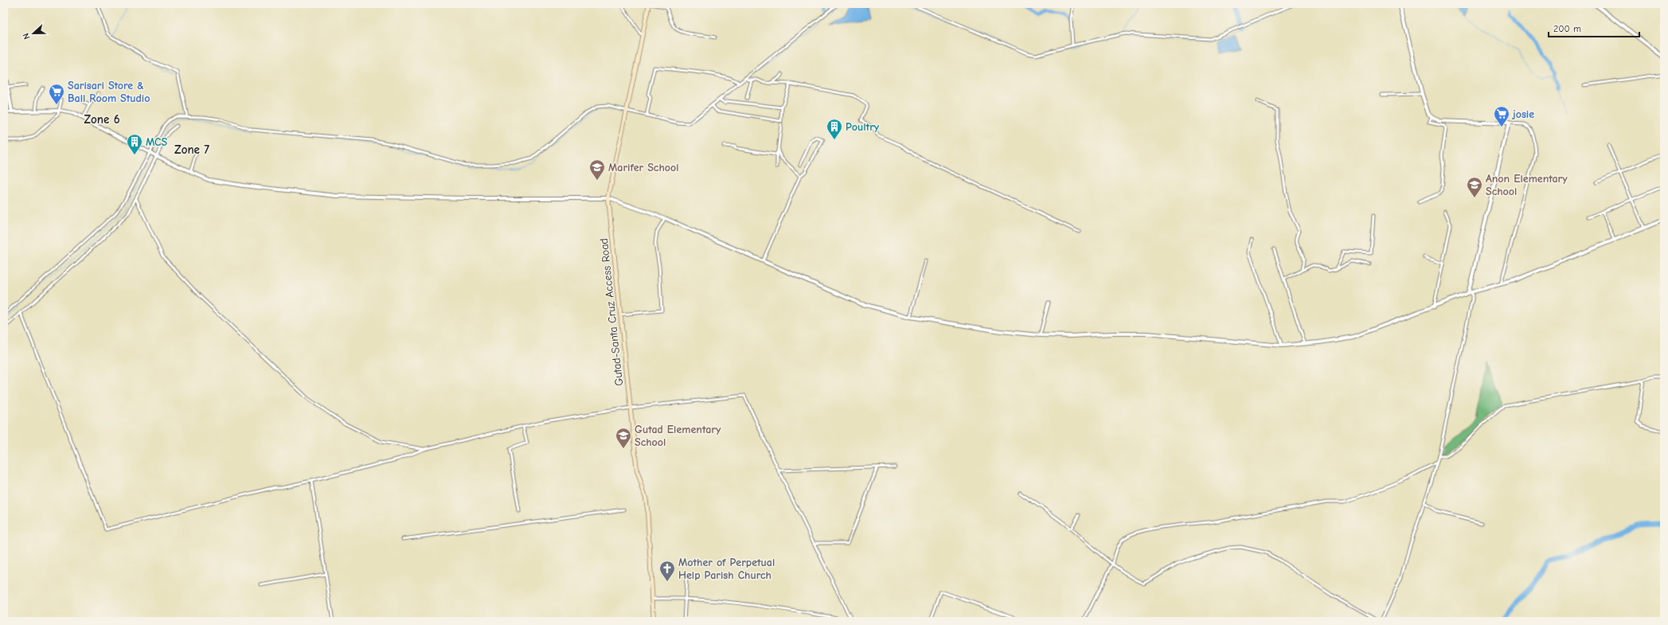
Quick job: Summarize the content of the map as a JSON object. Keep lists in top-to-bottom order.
{
  "streets": {
    "main road": ["Gutad-Santa Cruz Access Road"]
  },
  "districts": ["Zone 6", "Zone 7"],
  "places": {
    "supermarket": ["Sarisari Store & Ball Room Studio", "josie"],
    "building": ["Poultry", "MCS"],
    "school or university": ["Marifer School", "Anon Elementary School", "Gutad Elementary School"],
    "church": ["Mother of Perpetual Help Parish Church"]
  },
  "scale_bar": "200 m",
  "north": "left"
}
